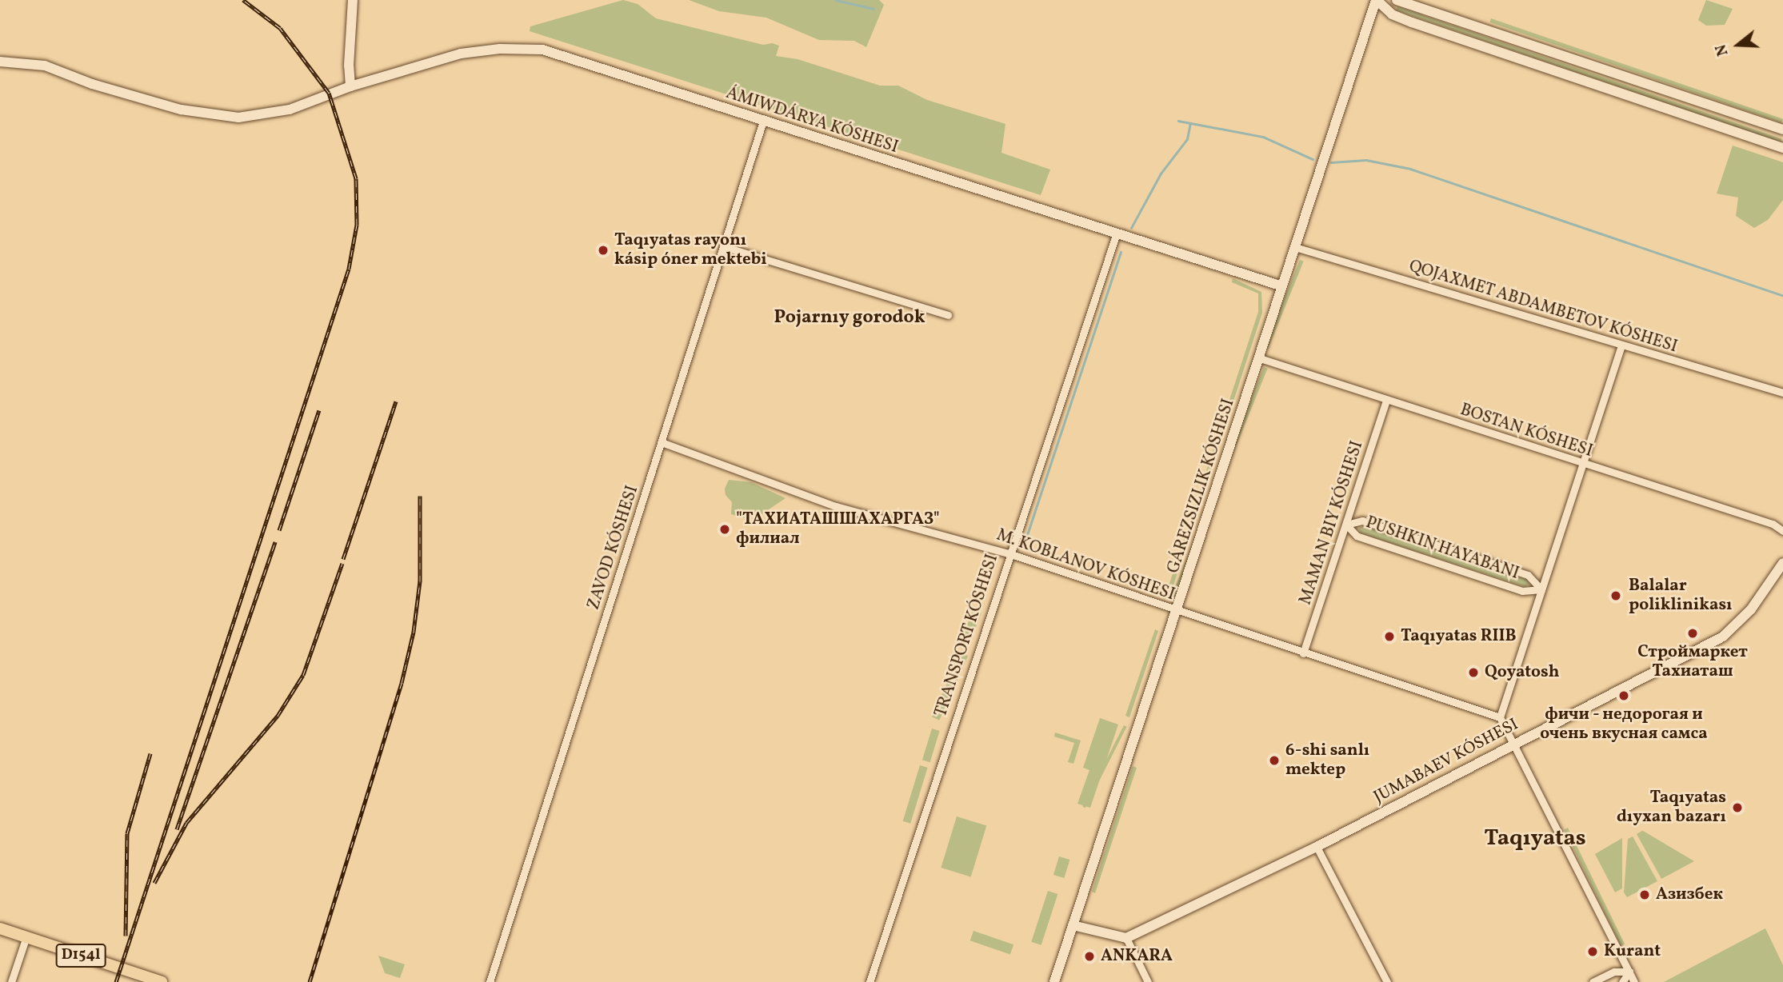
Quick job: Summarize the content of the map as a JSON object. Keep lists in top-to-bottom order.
{
  "streets": {
    "main road": ["D154l"],
    "street": [
      "ÁMIWDÁRYA KÓSHESI",
      "QOJAXMET ABDAMBETOV KÓSHESI",
      "BOSTAN KÓSHESI",
      "GÁREZSIZLIK KÓSHESI",
      "MAMAN BIY KÓSHESI",
      "ZAVOD KÓSHESI",
      "M. KOBLANOV KÓSHESI",
      "TRANSPORT KÓSHESI",
      "JUMABAEV KÓSHESI"
    ]
  },
  "crossings": [
    ["ÁMIWDÁRYA KÓSHESI", "GÁREZSIZLIK KÓSHESI"],
    ["ÁMIWDÁRYA KÓSHESI", "ZAVOD KÓSHESI"],
    ["ÁMIWDÁRYA KÓSHESI", "TRANSPORT KÓSHESI"],
    ["QOJAXMET ABDAMBETOV KÓSHESI", "GÁREZSIZLIK KÓSHESI"],
    ["BOSTAN KÓSHESI", "GÁREZSIZLIK KÓSHESI"],
    ["BOSTAN KÓSHESI", "MAMAN BIY KÓSHESI"],
    ["GÁREZSIZLIK KÓSHESI", "M. KOBLANOV KÓSHESI"],
    ["MAMAN BIY KÓSHESI", "M. KOBLANOV KÓSHESI"],
    ["ZAVOD KÓSHESI", "M. KOBLANOV KÓSHESI"],
    ["M. KOBLANOV KÓSHESI", "TRANSPORT KÓSHESI"]
  ],
  "districts": ["Pojarnıy gorodok", "Taqıyatas"],
  "places": [
    "Taqıyatas rayonı kásip óner mektebi",
    "\"ТАХИАТАШШАХАРГАЗ\" филиал",
    "Balalar poliklinikası",
    "Строймаркет Тахиаташ",
    "Taqıyatas RIIB",
    "Qoyatosh",
    "фичи - недорогая и очень вкусная самса",
    "6-shi sanlı mektep",
    "Taqıyatas dıyxan bazarı",
    "Азизбек",
    "Kurant",
    "ANKARA"
  ],
  "north": "left"
}
